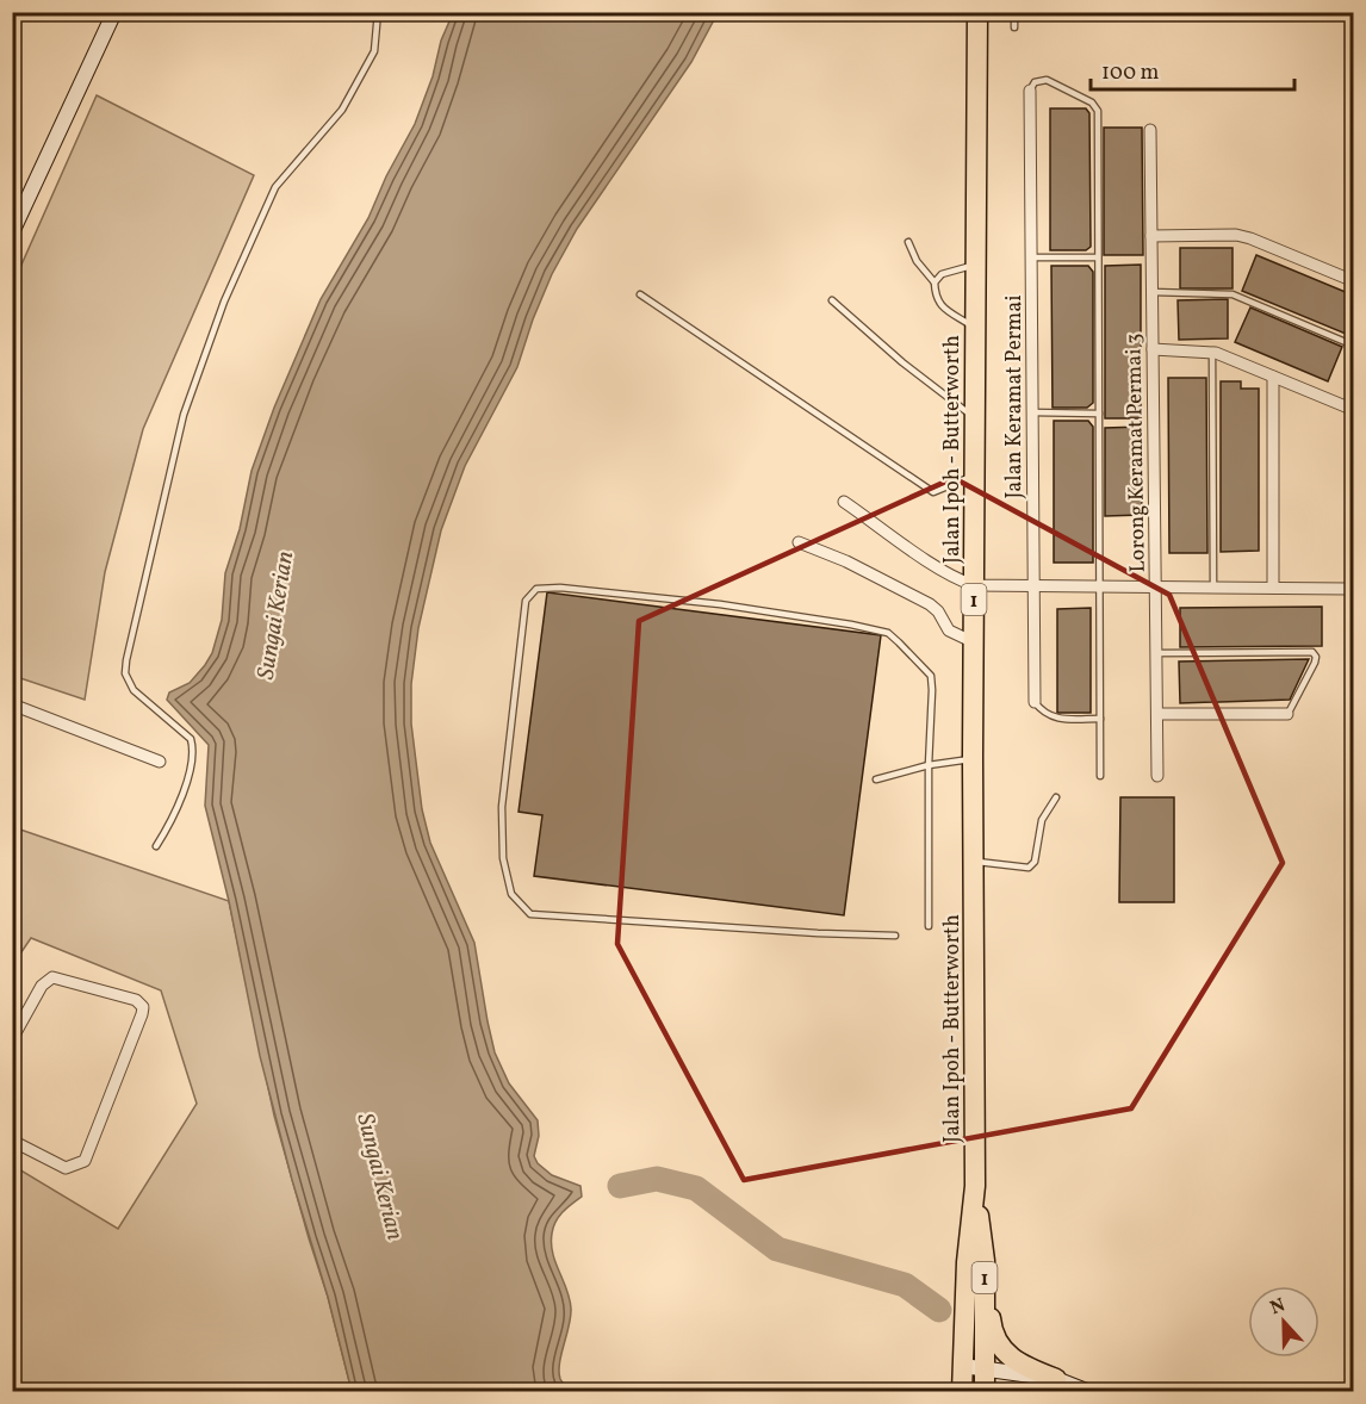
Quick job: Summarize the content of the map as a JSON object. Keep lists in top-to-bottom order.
{
  "streets": {
    "highway": ["Jalan Ipoh - Butterworth", "1"],
    "street": ["Jalan Keramat Permai", "Lorong Keramat Permai 3"]
  },
  "water": ["Sungai Kerian"],
  "scale_bar": "100 m",
  "north": "top"
}
